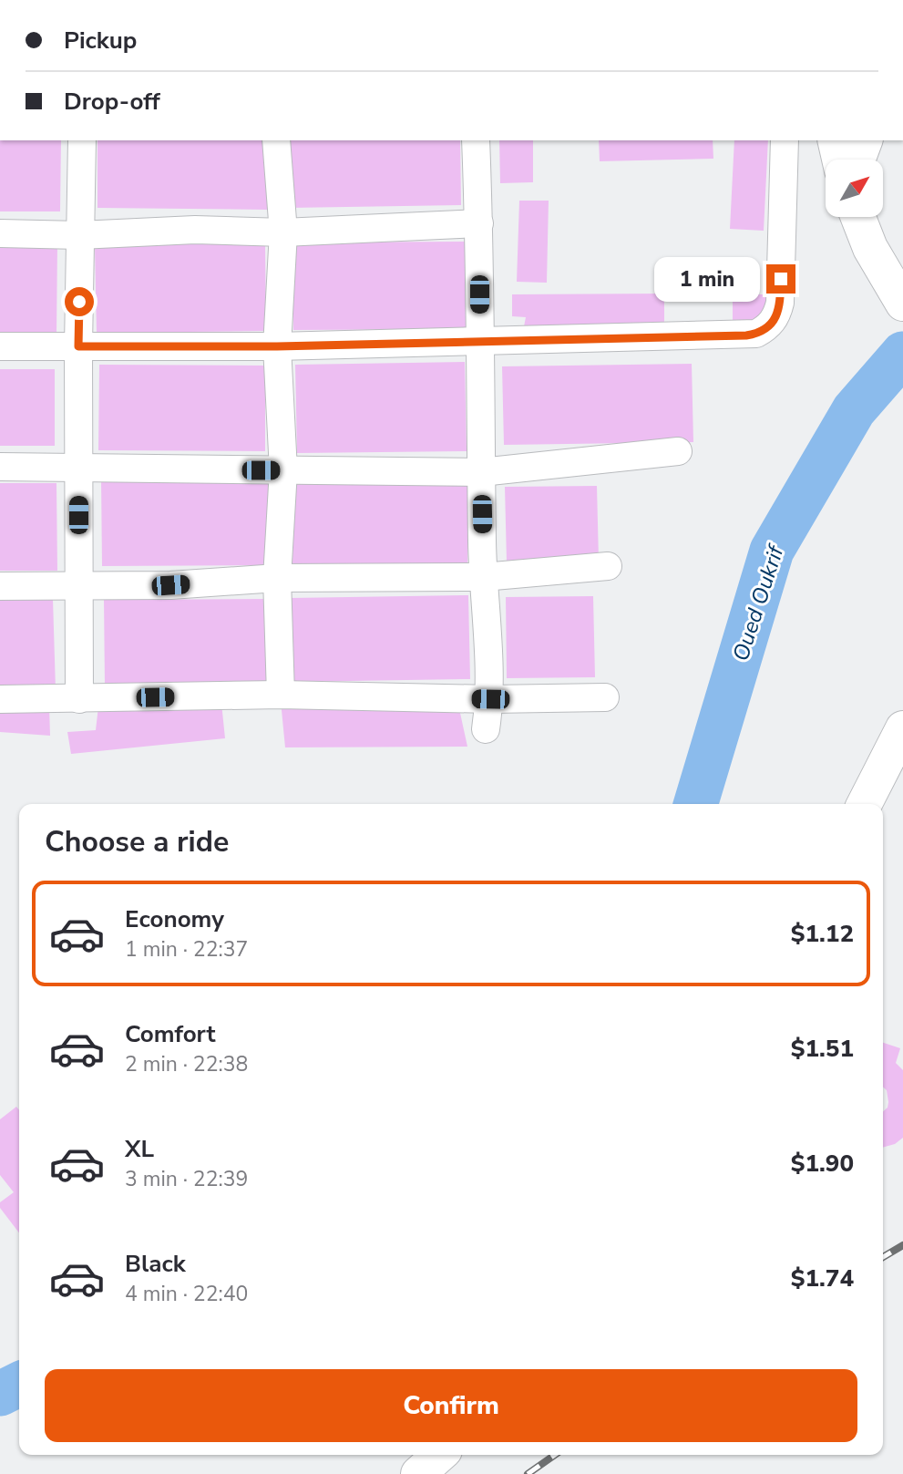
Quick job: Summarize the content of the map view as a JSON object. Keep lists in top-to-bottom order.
{
  "water": ["Oued Oukrif"],
  "north": "top right",
  "page": {
    "banner": ["Pickup", "Drop-off"],
    "bubble": "1 min",
    "heading": "Choose a ride",
    "list": [
      {
        "name": "Economy",
        "note": "1 min · 22:37",
        "value": "$1.12"
      },
      {
        "name": "Comfort",
        "note": "2 min · 22:38",
        "value": "$1.51"
      },
      {
        "name": "XL",
        "note": "3 min · 22:39",
        "value": "$1.90"
      },
      {
        "name": "Black",
        "note": "4 min · 22:40",
        "value": "$1.74"
      }
    ],
    "buttons": "Confirm"
  }
}
